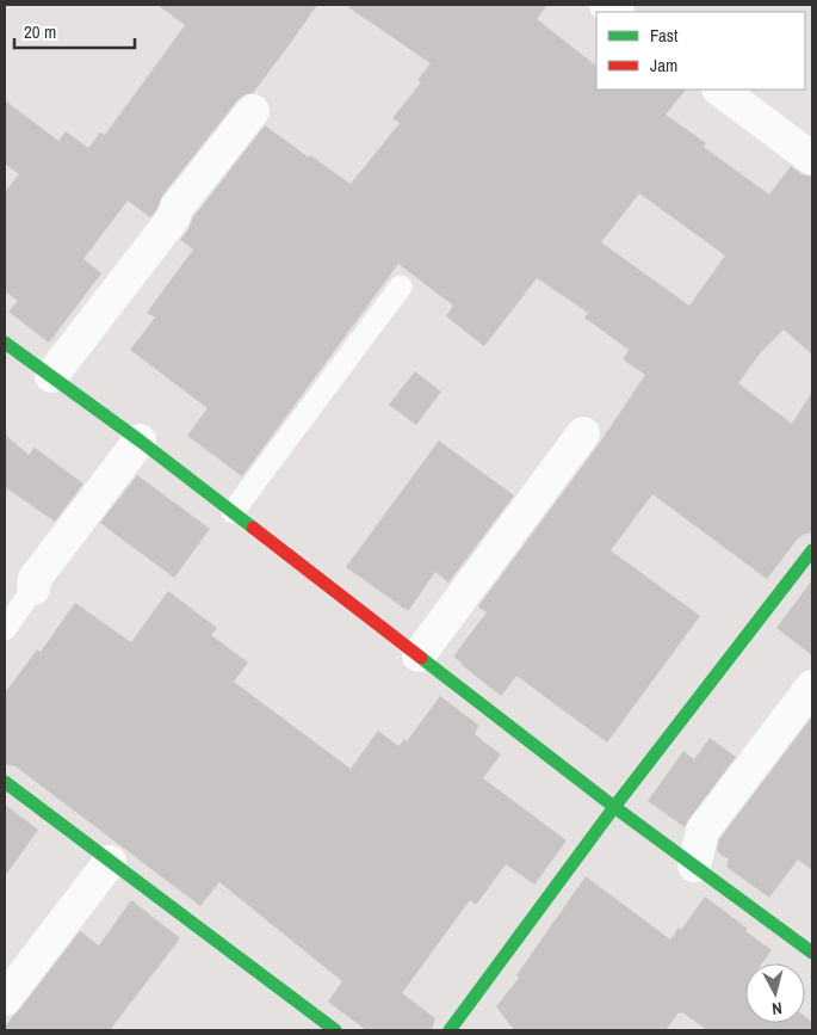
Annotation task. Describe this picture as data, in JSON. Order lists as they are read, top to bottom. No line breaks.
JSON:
{"legend":["Fast","Jam"],"scale_bar":"20 m","north":"bottom"}
